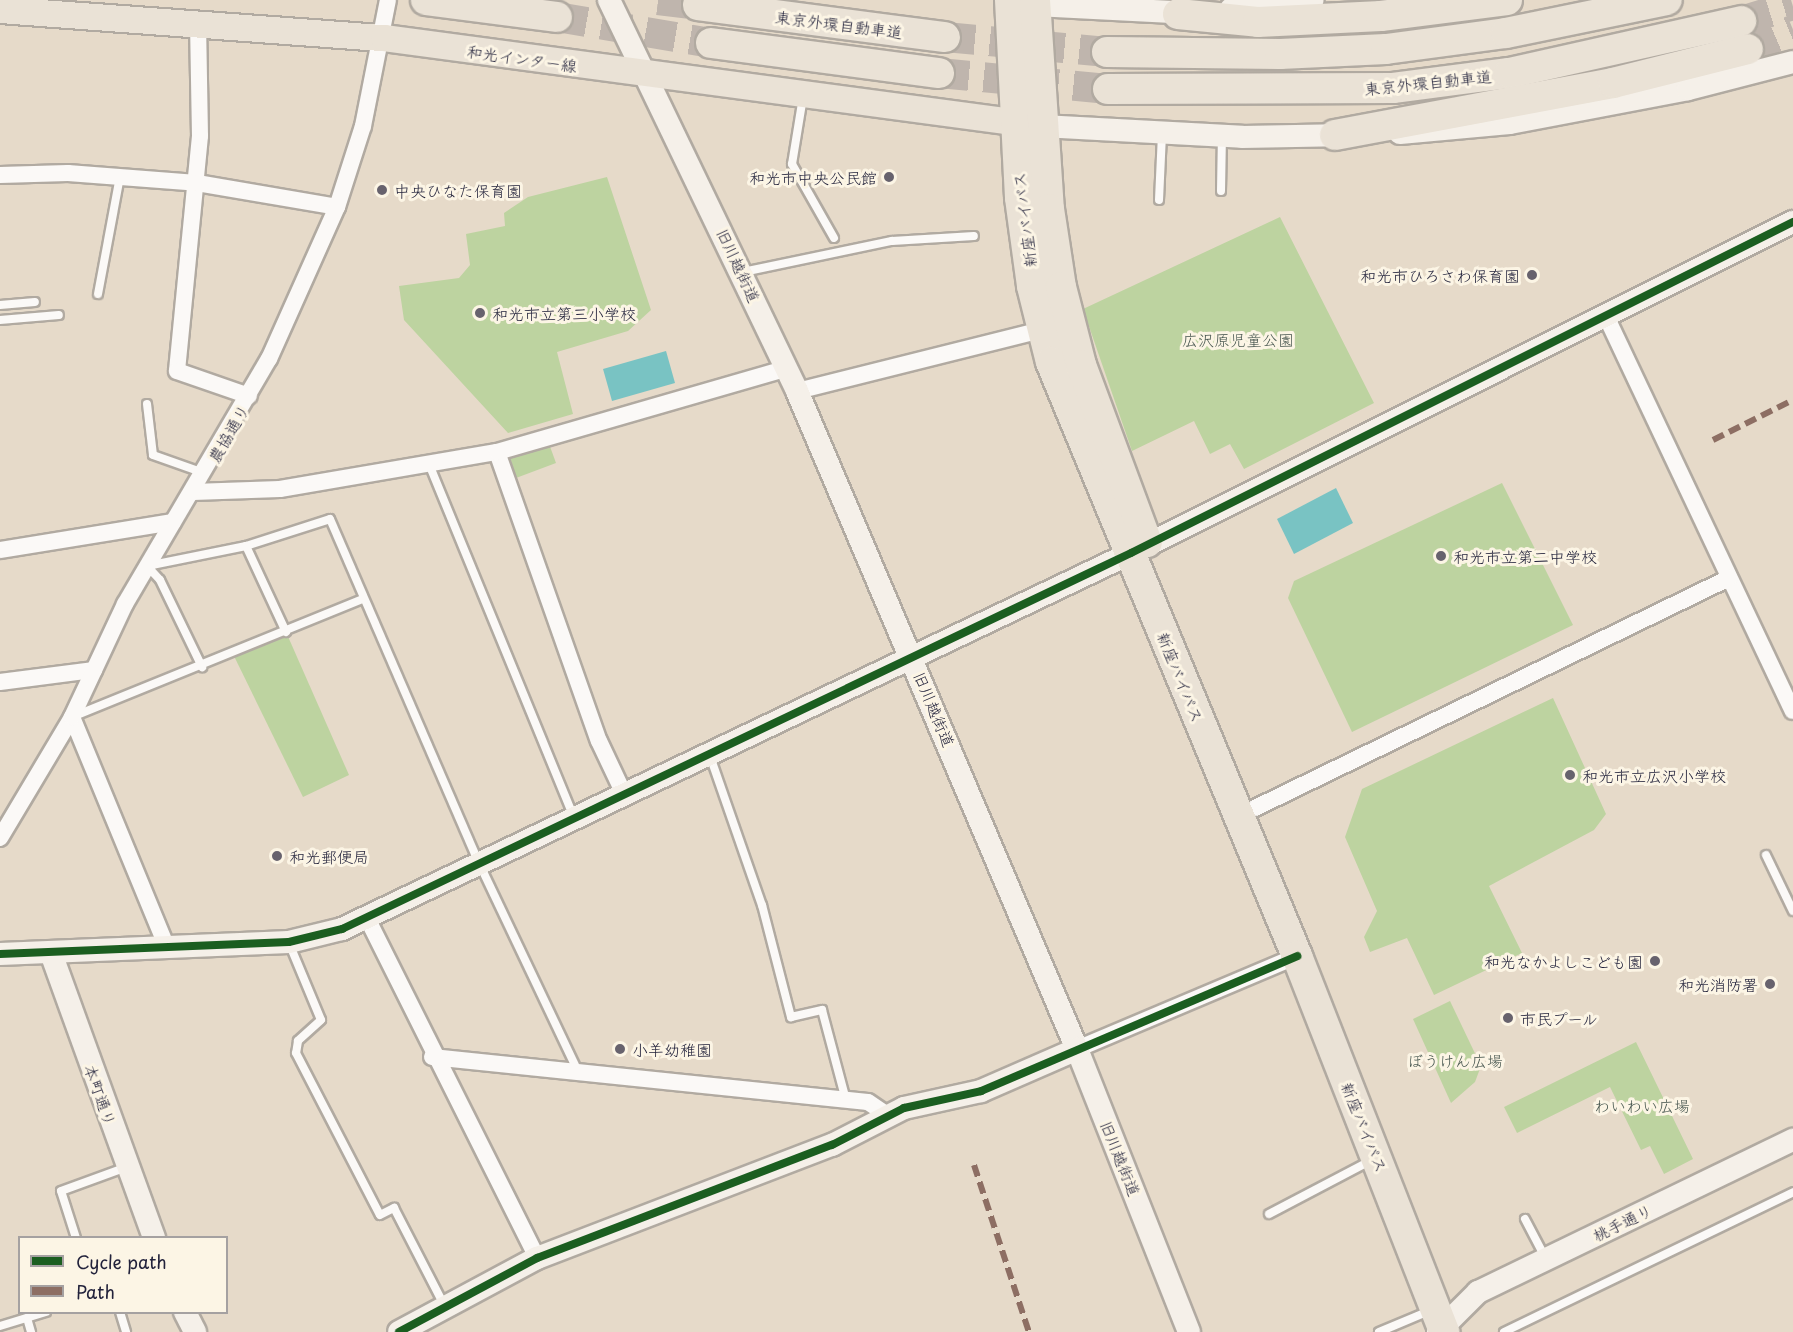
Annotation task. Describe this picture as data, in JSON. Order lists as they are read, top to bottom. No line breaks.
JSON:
{"streets":{"highway":["東京外環自動車道","新座バイパス"],"main road":["和光インター線"],"street":["旧川越街道","農協通り","本町通り","桃手通り"]},"crossings":[["和光インター線","新座バイパス"],["和光インター線","旧川越街道"],["和光インター線","農協通り"],["新座バイパス","桃手通り"]],"parks":["広沢原児童公園","ぼうけん広場","わいわい広場"],"places":["和光市中央公民館","中央ひなた保育園","和光市ひろさわ保育園","和光市立第三小学校","和光市立第二中学校","和光市立広沢小学校","和光郵便局","和光なかよしこども園","和光消防署","市民プール","小羊幼稚園"],"legend":["Cycle path","Path"]}
